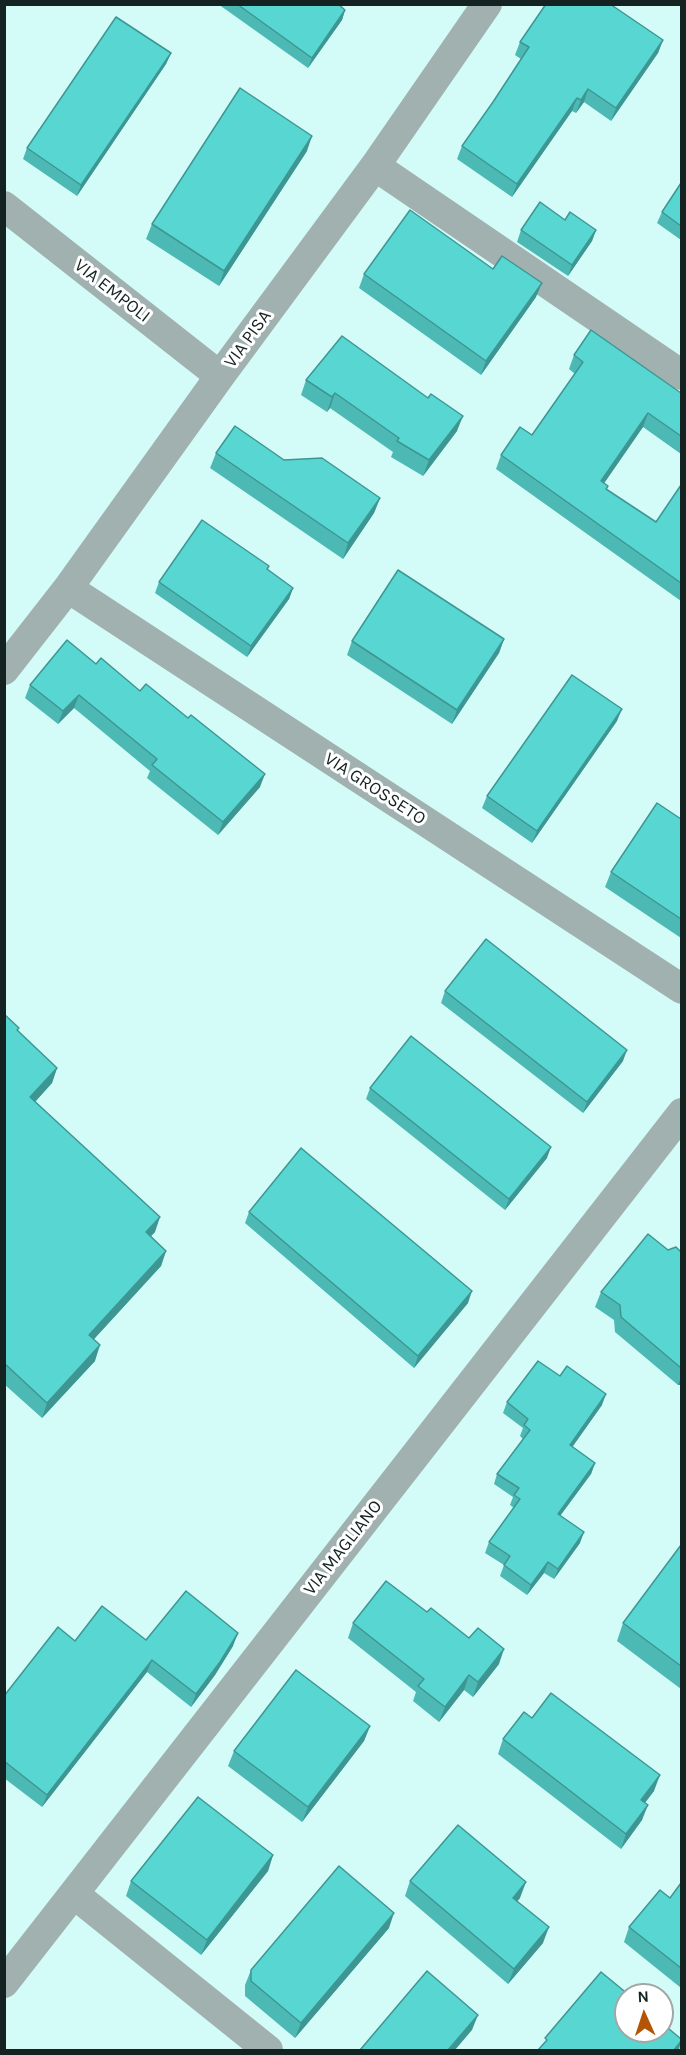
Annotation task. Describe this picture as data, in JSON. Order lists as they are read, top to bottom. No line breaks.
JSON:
{"streets":{"street":["VIA EMPOLI","VIA PISA","VIA GROSSETO","VIA MAGLIANO"]},"crossings":[["VIA EMPOLI","VIA PISA"],["VIA PISA","VIA GROSSETO"]],"north":"top"}
